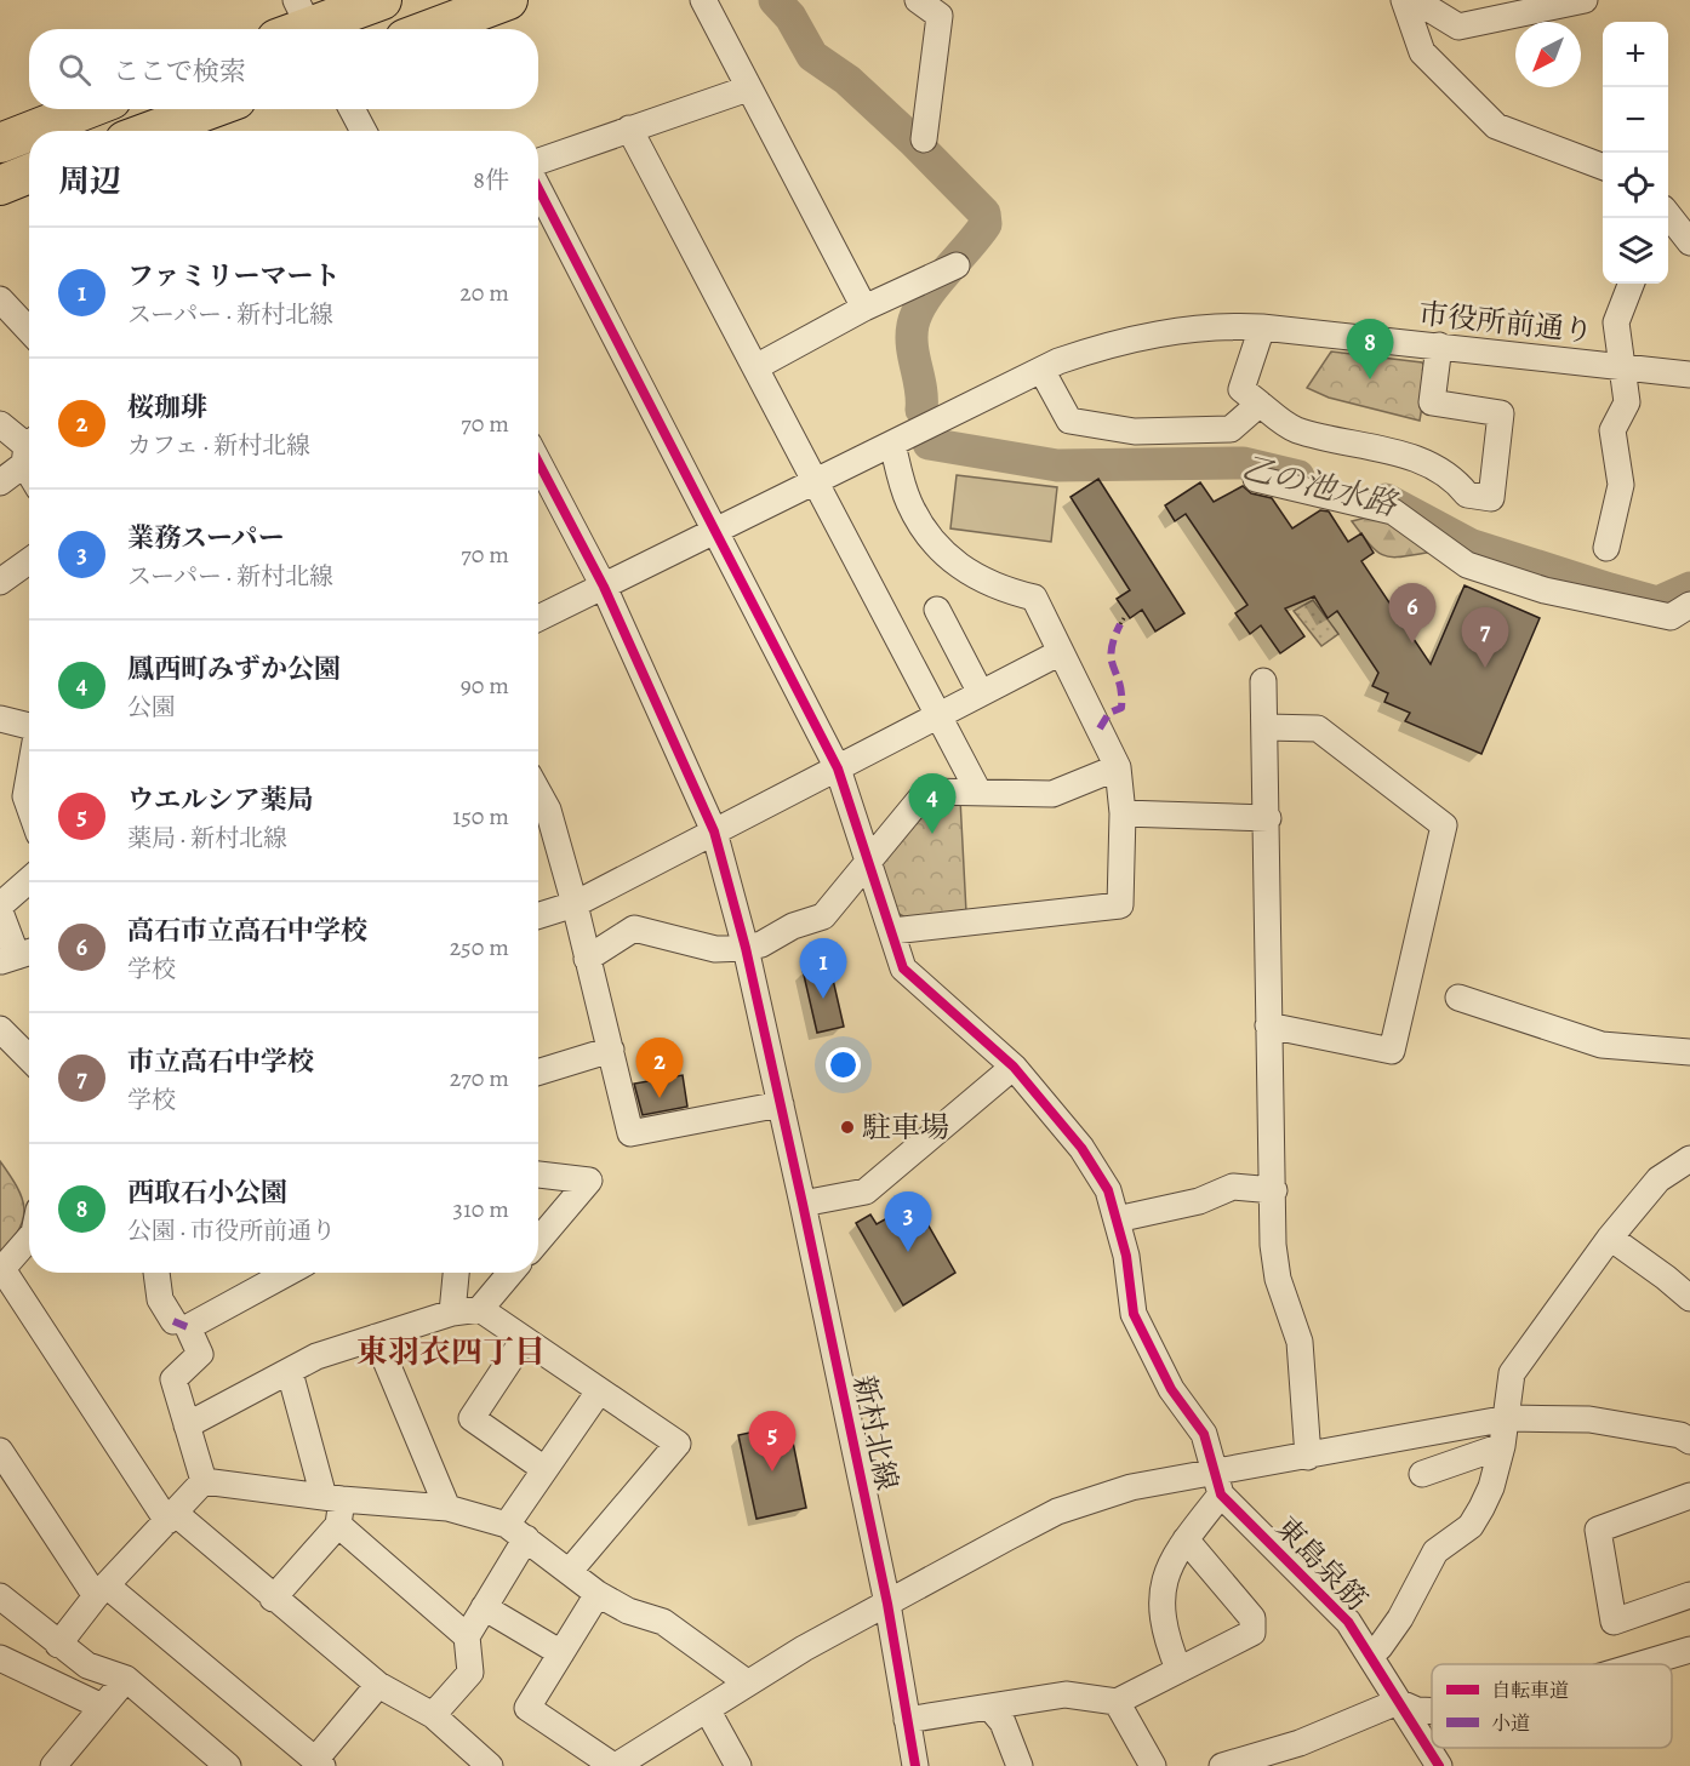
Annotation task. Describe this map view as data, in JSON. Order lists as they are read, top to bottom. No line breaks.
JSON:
{"streets":{"street":["市役所前通り","新村北線","東島泉筋"]},"crossings":[["市役所前通り","新村北線"]],"districts":["東羽衣四丁目"],"water":["乙の池水路"],"places":["駐車場"],"legend":["自転車道","小道"],"north":"bottom left","page":{"map_buttons":["+","−"],"search":"ここで検索","heading":["周辺","8件"],"list":[{"mark":"1","name":"ファミリーマート","note":"スーパー · 新村北線","value":"20 m"},{"mark":"2","name":"桜珈琲","note":"カフェ · 新村北線","value":"70 m"},{"mark":"3","name":"業務スーパー","note":"スーパー · 新村北線","value":"70 m"},{"mark":"4","name":"鳳西町みずか公園","note":"公園","value":"90 m"},{"mark":"5","name":"ウエルシア薬局","note":"薬局 · 新村北線","value":"150 m"},{"mark":"6","name":"高石市立高石中学校","note":"学校","value":"250 m"},{"mark":"7","name":"市立高石中学校","note":"学校","value":"270 m"},{"mark":"8","name":"西取石小公園","note":"公園 · 市役所前通り","value":"310 m"}],"pins":["8","6","7","4","1","2","3","5"]}}
